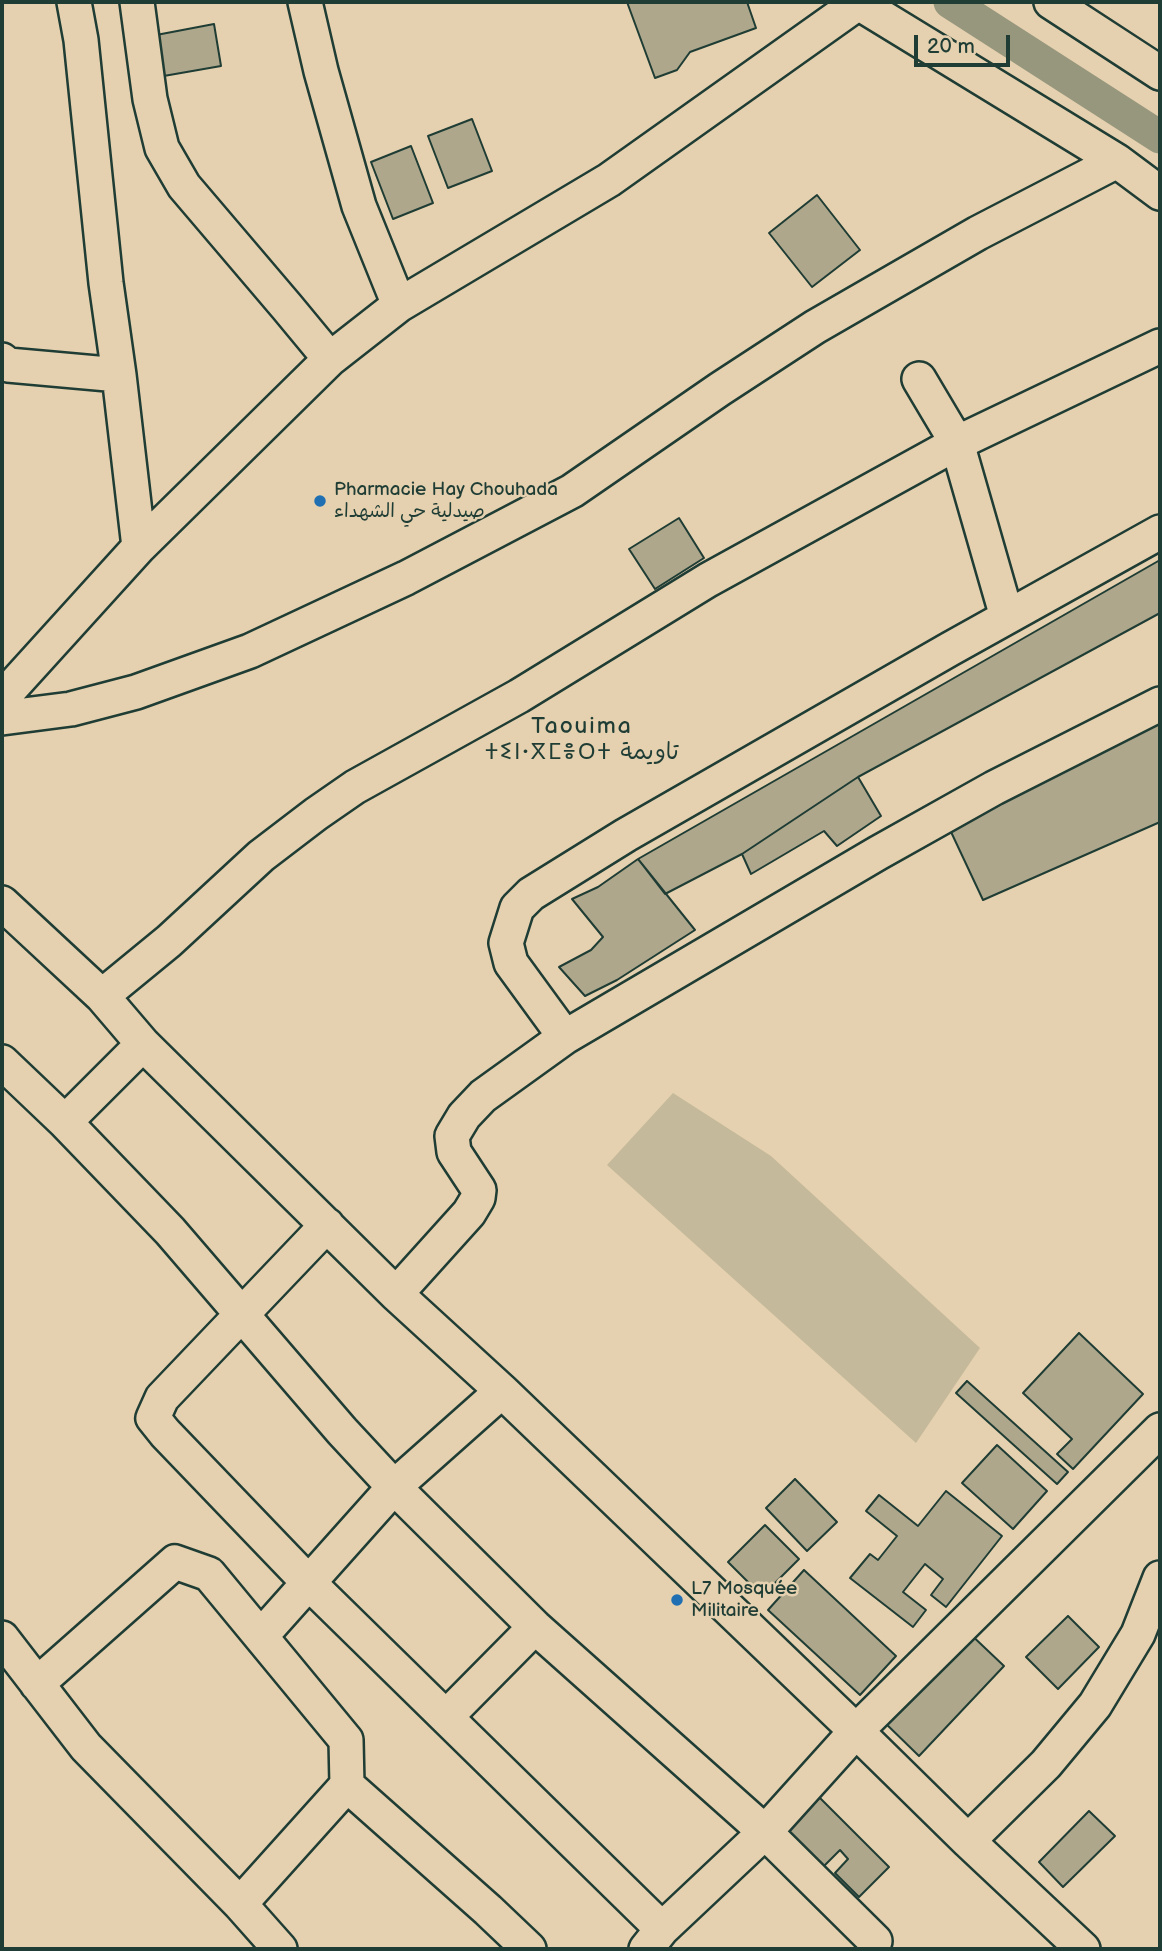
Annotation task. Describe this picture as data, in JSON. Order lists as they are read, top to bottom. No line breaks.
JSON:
{"districts":["Taouima ⵜⵉⵏ•ⴳⵎⴻⵔⵜ تاويمة"],"places":["Pharmacie Hay Chouhada صيدلية حي الشهداء","L7 Mosquée Militaire"],"scale_bar":"20 m"}
